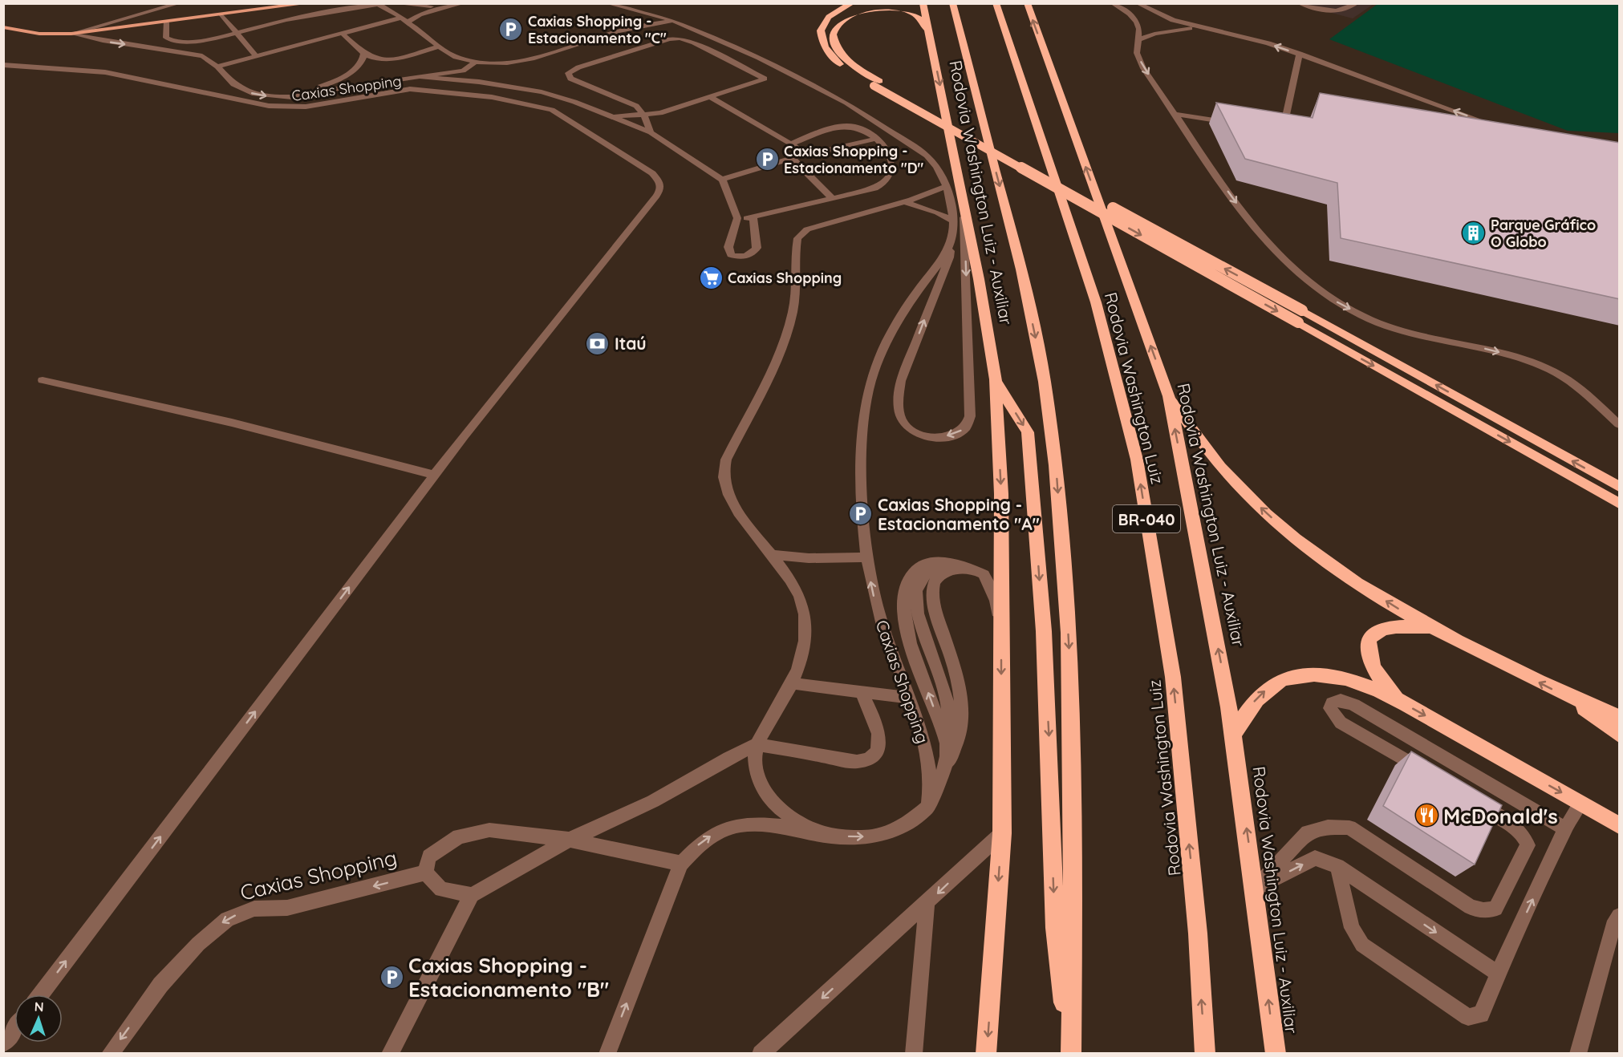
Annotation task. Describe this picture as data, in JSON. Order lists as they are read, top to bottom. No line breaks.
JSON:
{"streets":{"highway":["Rodovia Washington Luiz - Auxiliar","Rodovia Washington Luiz","BR-040"],"street":["Caxias Shopping"]},"crossings":[["Caxias Shopping","Rodovia Washington Luiz - Auxiliar"]],"places":{"parking":["Caxias Shopping - Estacionamento \"C\"","Caxias Shopping - Estacionamento \"D\"","Caxias Shopping - Estacionamento \"A\"","Caxias Shopping - Estacionamento \"B\""],"building":["Parque Gráfico O Globo"],"supermarket":["Caxias Shopping"],"bank":["Itaú"],"restaurant":["McDonald's"]},"north":"top"}
